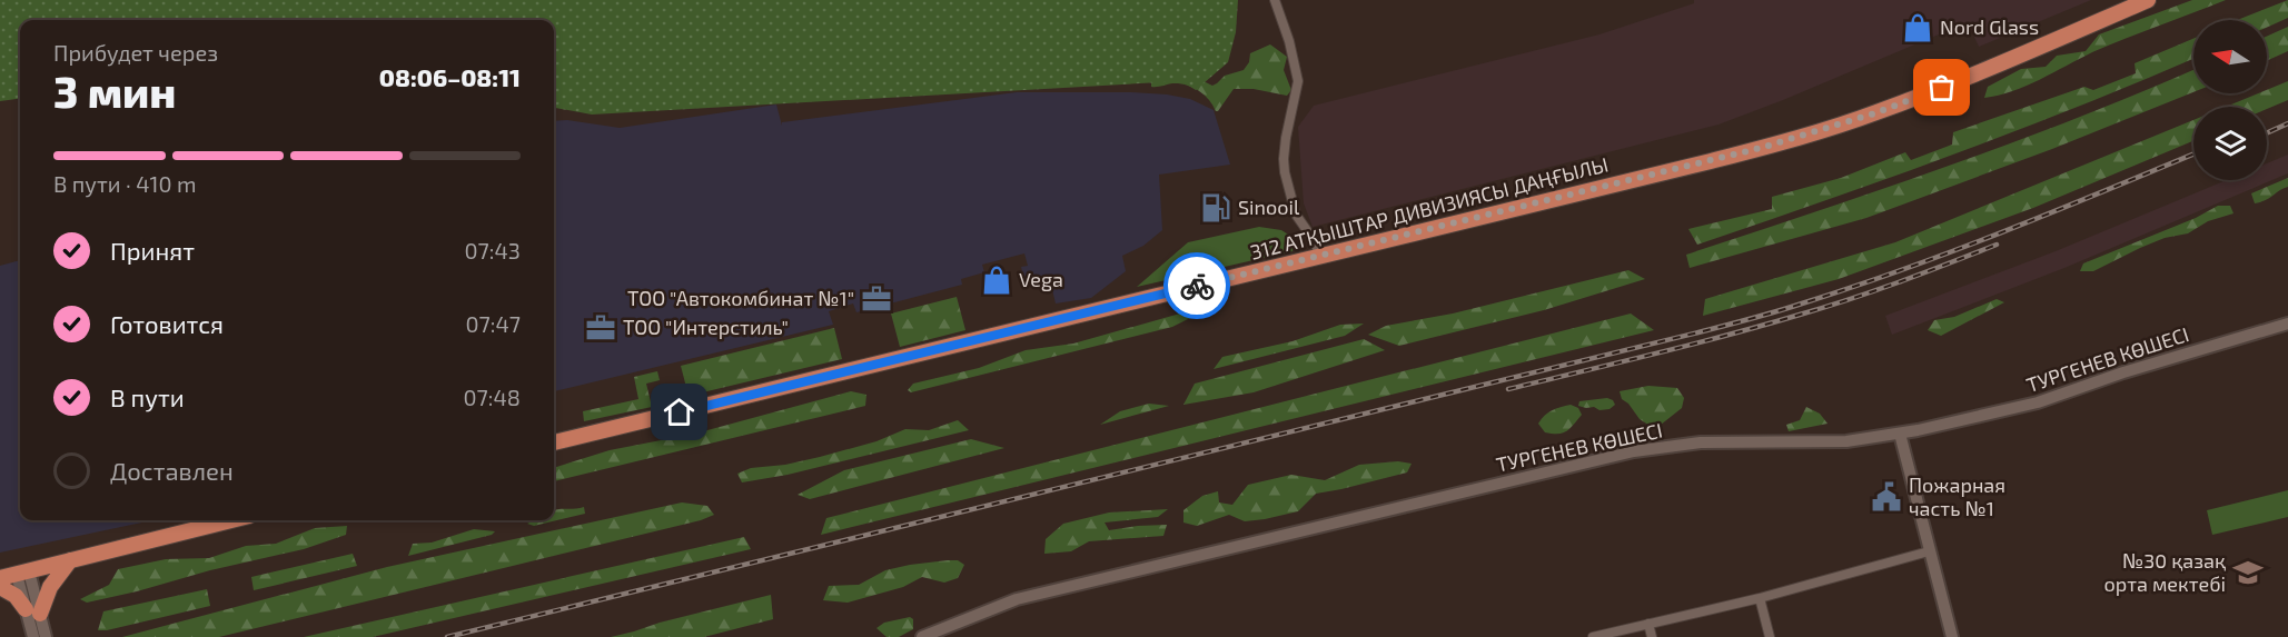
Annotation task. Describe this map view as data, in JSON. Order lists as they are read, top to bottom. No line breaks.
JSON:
{"streets":{"highway":["312 АТҚЫШТАР ДИВИЗИЯСЫ ДАҢҒЫЛЫ"],"main road":["ТУРГЕНЕВ КӨШЕСІ"]},"places":{"shop":["Nord Glass","Vega"],"fuel station":["Sinooil"],"office":["ТОО \"Автокомбинат №1\"","ТОО \"Интерстиль\""],"public building":["Пожарная часть №1"],"school or university":["№30 қазақ орта мектебі"]},"north":"left","page":{"heading":["3 мин","Прибудет через","08:06–08:11"],"bar":"В пути · 410 m","list":[["Принят","07:43"],["Готовится","07:47"],["В пути","07:48"],"Доставлен"]}}
